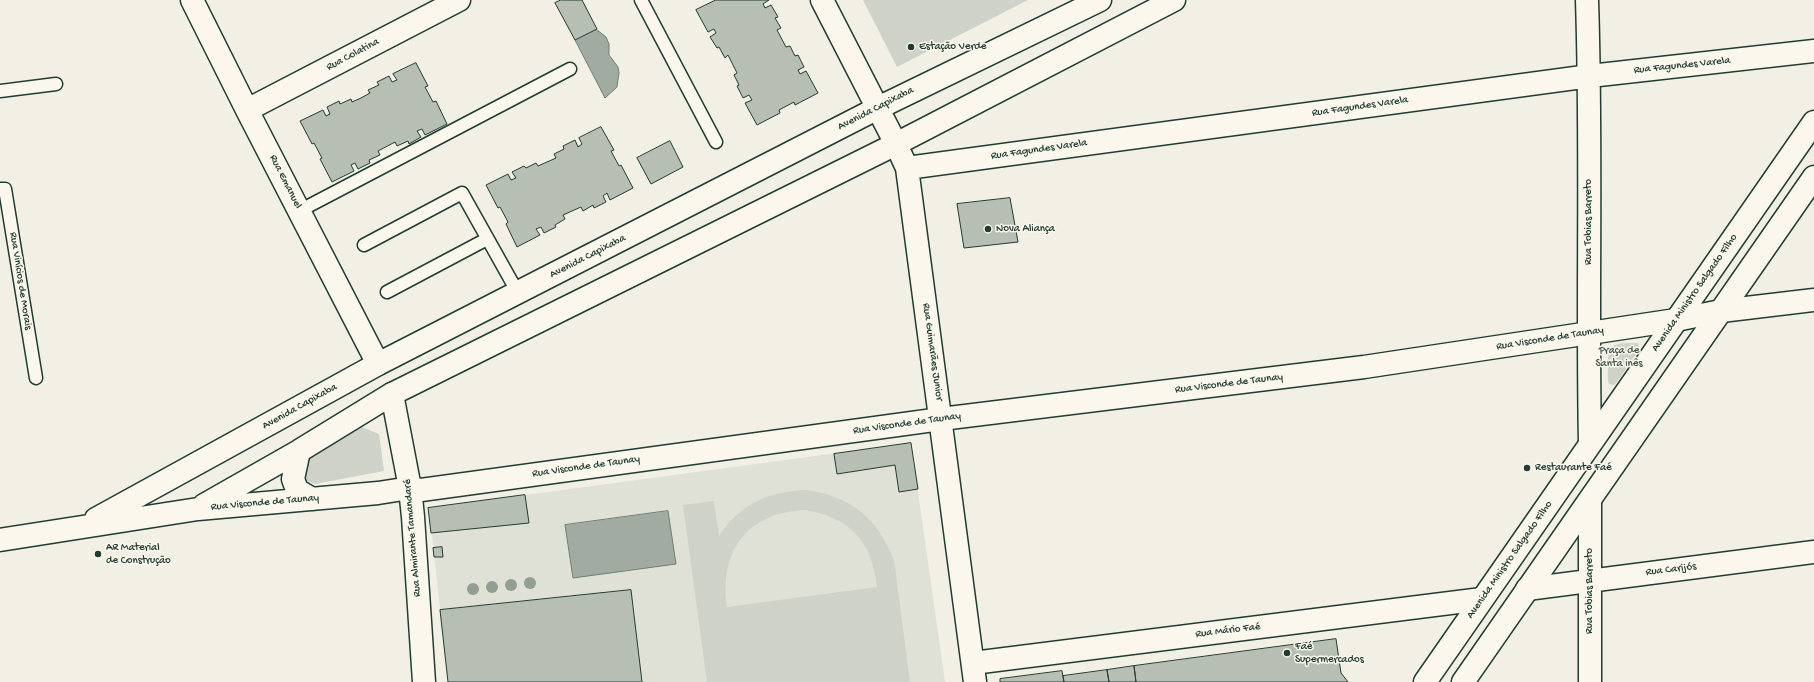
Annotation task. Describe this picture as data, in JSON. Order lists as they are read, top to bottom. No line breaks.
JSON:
{"streets":{"street":["Rua Colatina","Rua Fagundes Varela","Avenida Capixaba","Rua Emanuel","Rua Tobias Barreto","Avenida Ministro Salgado Filho","Rua Visconde de Taunay","Rua Guimarães Junior","Rua Almirante Tamandaré","Rua Carijós","Rua Mário Faé"],"lane":["Rua Vinícios de Morais"]},"crossings":[["Rua Colatina","Rua Emanuel"],["Rua Fagundes Varela","Rua Tobias Barreto"],["Rua Fagundes Varela","Rua Guimarães Junior"],["Avenida Capixaba","Rua Emanuel"],["Avenida Capixaba","Rua Visconde de Taunay"],["Avenida Capixaba","Rua Guimarães Junior"],["Rua Emanuel","Rua Almirante Tamandaré"],["Rua Tobias Barreto","Avenida Ministro Salgado Filho"],["Rua Tobias Barreto","Rua Visconde de Taunay"],["Rua Tobias Barreto","Rua Carijós"],["Avenida Ministro Salgado Filho","Rua Visconde de Taunay"],["Avenida Ministro Salgado Filho","Rua Mário Faé"],["Rua Visconde de Taunay","Rua Guimarães Junior"],["Rua Visconde de Taunay","Rua Almirante Tamandaré"],["Rua Guimarães Junior","Rua Mário Faé"]],"parks":["Praça de Santa inês"],"places":["Estação Verde","Nova Aliança","Restaurante Faé","AR Material de Construção","Faé Supermercados"]}
